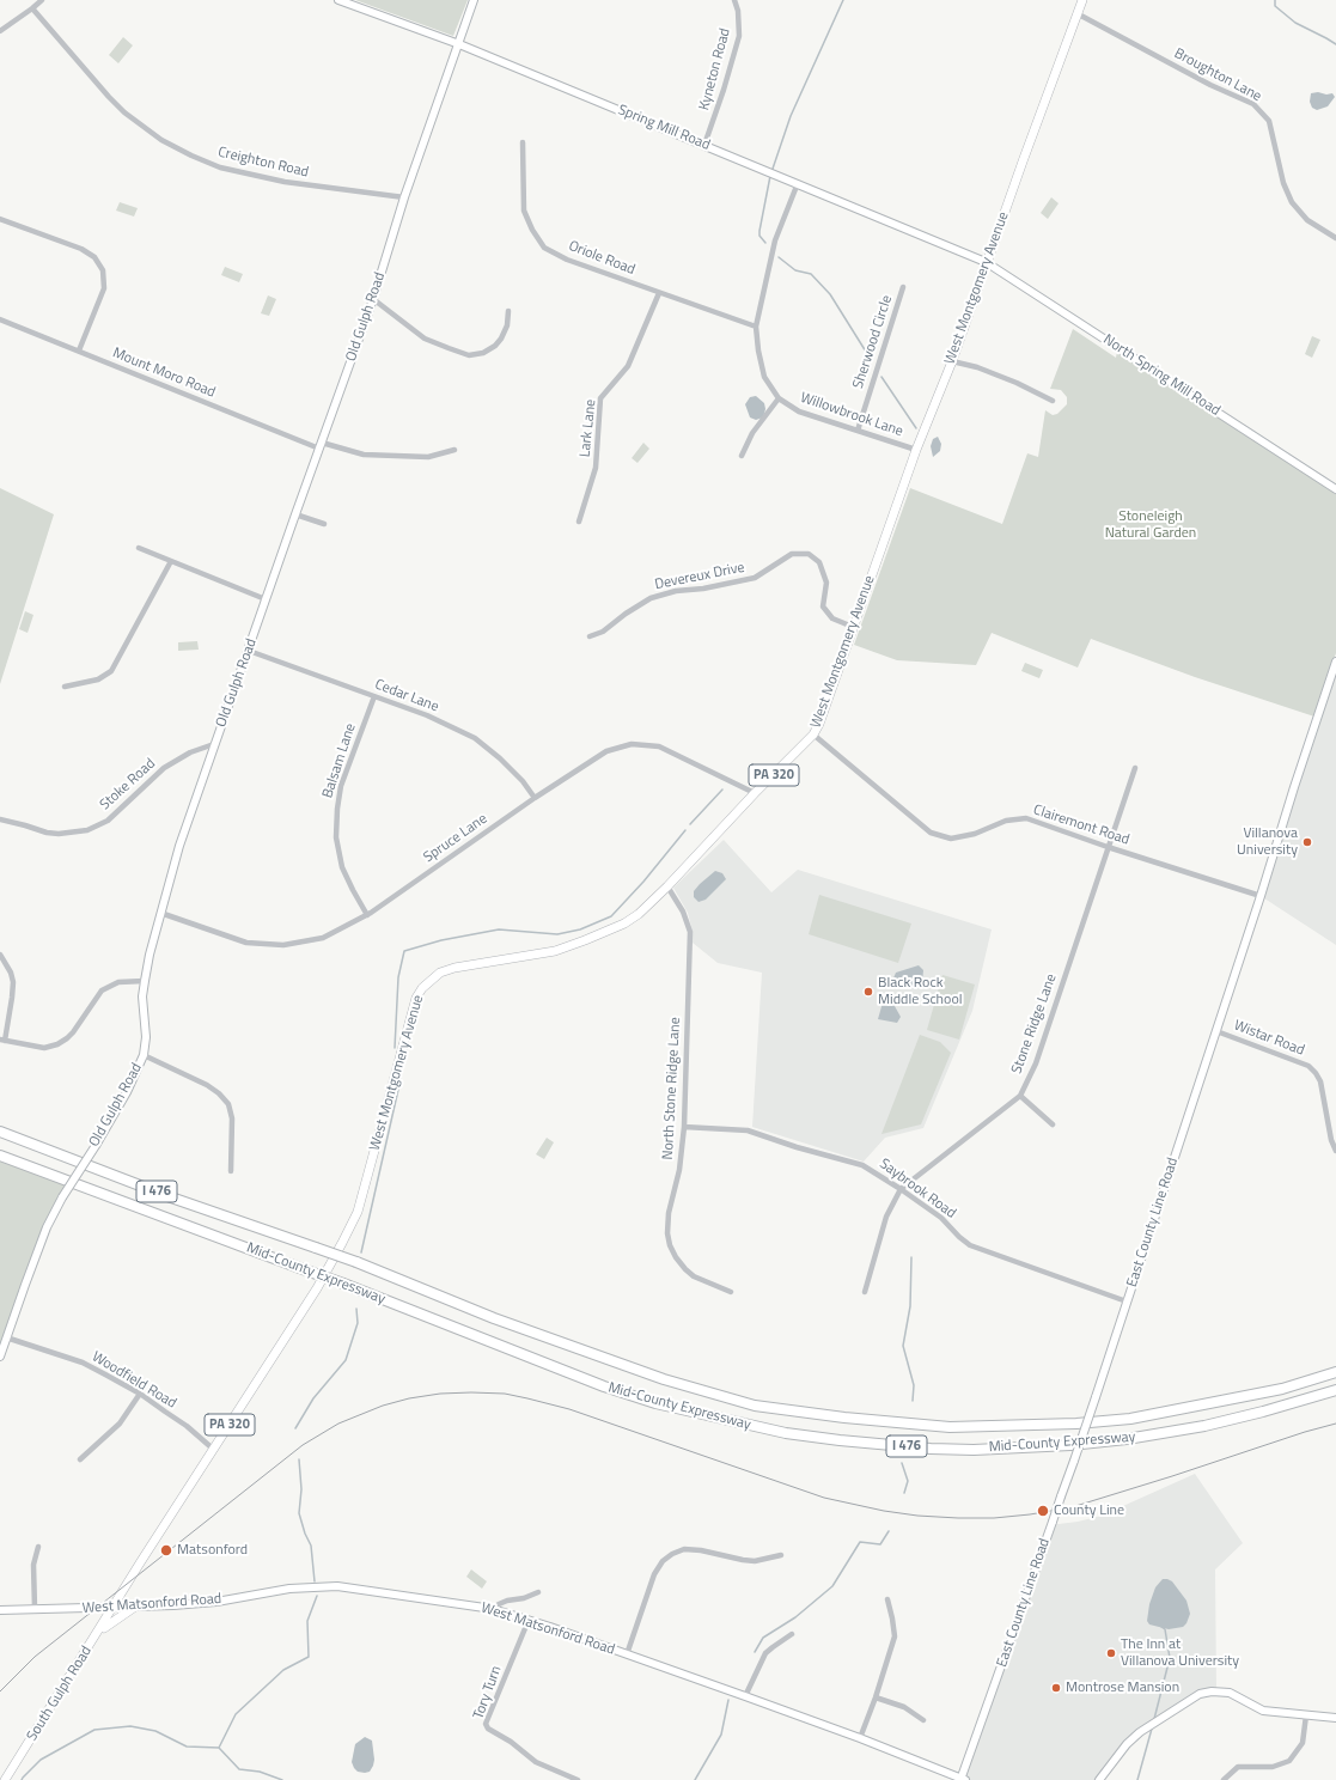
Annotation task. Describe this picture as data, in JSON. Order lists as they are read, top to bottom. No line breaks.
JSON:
{"streets":{"highway":["I 476","Mid-County Expressway"],"main road":["West Montgomery Avenue","PA 320","South Gulph Road"],"street":["Kyneton Road","Broughton Lane","Spring Mill Road","Creighton Road","Oriole Road","Old Gulph Road","Sherwood Circle","Mount Moro Road","North Spring Mill Road","Willowbrook Lane","Lark Lane","Devereux Drive","Cedar Lane","Balsam Lane","Stoke Road","Clairemont Road","Spruce Lane","Stone Ridge Lane","Wistar Road","North Stone Ridge Lane","Saybrook Road","East County Line Road","Woodfield Road","West Matsonford Road","Tory Turn"]},"crossings":[["Kyneton Road","Spring Mill Road"],["Broughton Lane","West Montgomery Avenue"],["Spring Mill Road","West Montgomery Avenue"],["Spring Mill Road","Old Gulph Road"],["Spring Mill Road","North Spring Mill Road"],["Spring Mill Road","Willowbrook Lane"],["Creighton Road","Old Gulph Road"],["Oriole Road","Willowbrook Lane"],["Oriole Road","Lark Lane"],["West Montgomery Avenue","North Spring Mill Road"],["West Montgomery Avenue","Willowbrook Lane"],["West Montgomery Avenue","Devereux Drive"],["West Montgomery Avenue","Clairemont Road"],["West Montgomery Avenue","Spruce Lane"],["West Montgomery Avenue","North Stone Ridge Lane"],["West Montgomery Avenue","Woodfield Road"],["West Montgomery Avenue","West Matsonford Road"],["West Montgomery Avenue","South Gulph Road"],["Old Gulph Road","Mount Moro Road"],["Old Gulph Road","Cedar Lane"],["Old Gulph Road","Stoke Road"],["Old Gulph Road","Spruce Lane"],["Old Gulph Road","Woodfield Road"],["Sherwood Circle","Willowbrook Lane"],["Cedar Lane","Balsam Lane"],["Cedar Lane","Spruce Lane"],["Balsam Lane","Spruce Lane"],["Clairemont Road","Stone Ridge Lane"],["Clairemont Road","East County Line Road"],["Stone Ridge Lane","Saybrook Road"],["Wistar Road","East County Line Road"],["North Stone Ridge Lane","Saybrook Road"],["Saybrook Road","East County Line Road"],["East County Line Road","West Matsonford Road"],["West Matsonford Road","Tory Turn"],["West Matsonford Road","South Gulph Road"]],"parks":["Stoneleigh Natural Garden"],"places":["Villanova University","Black Rock Middle School","County Line","Matsonford","The Inn at Villanova University","Montrose Mansion"]}
